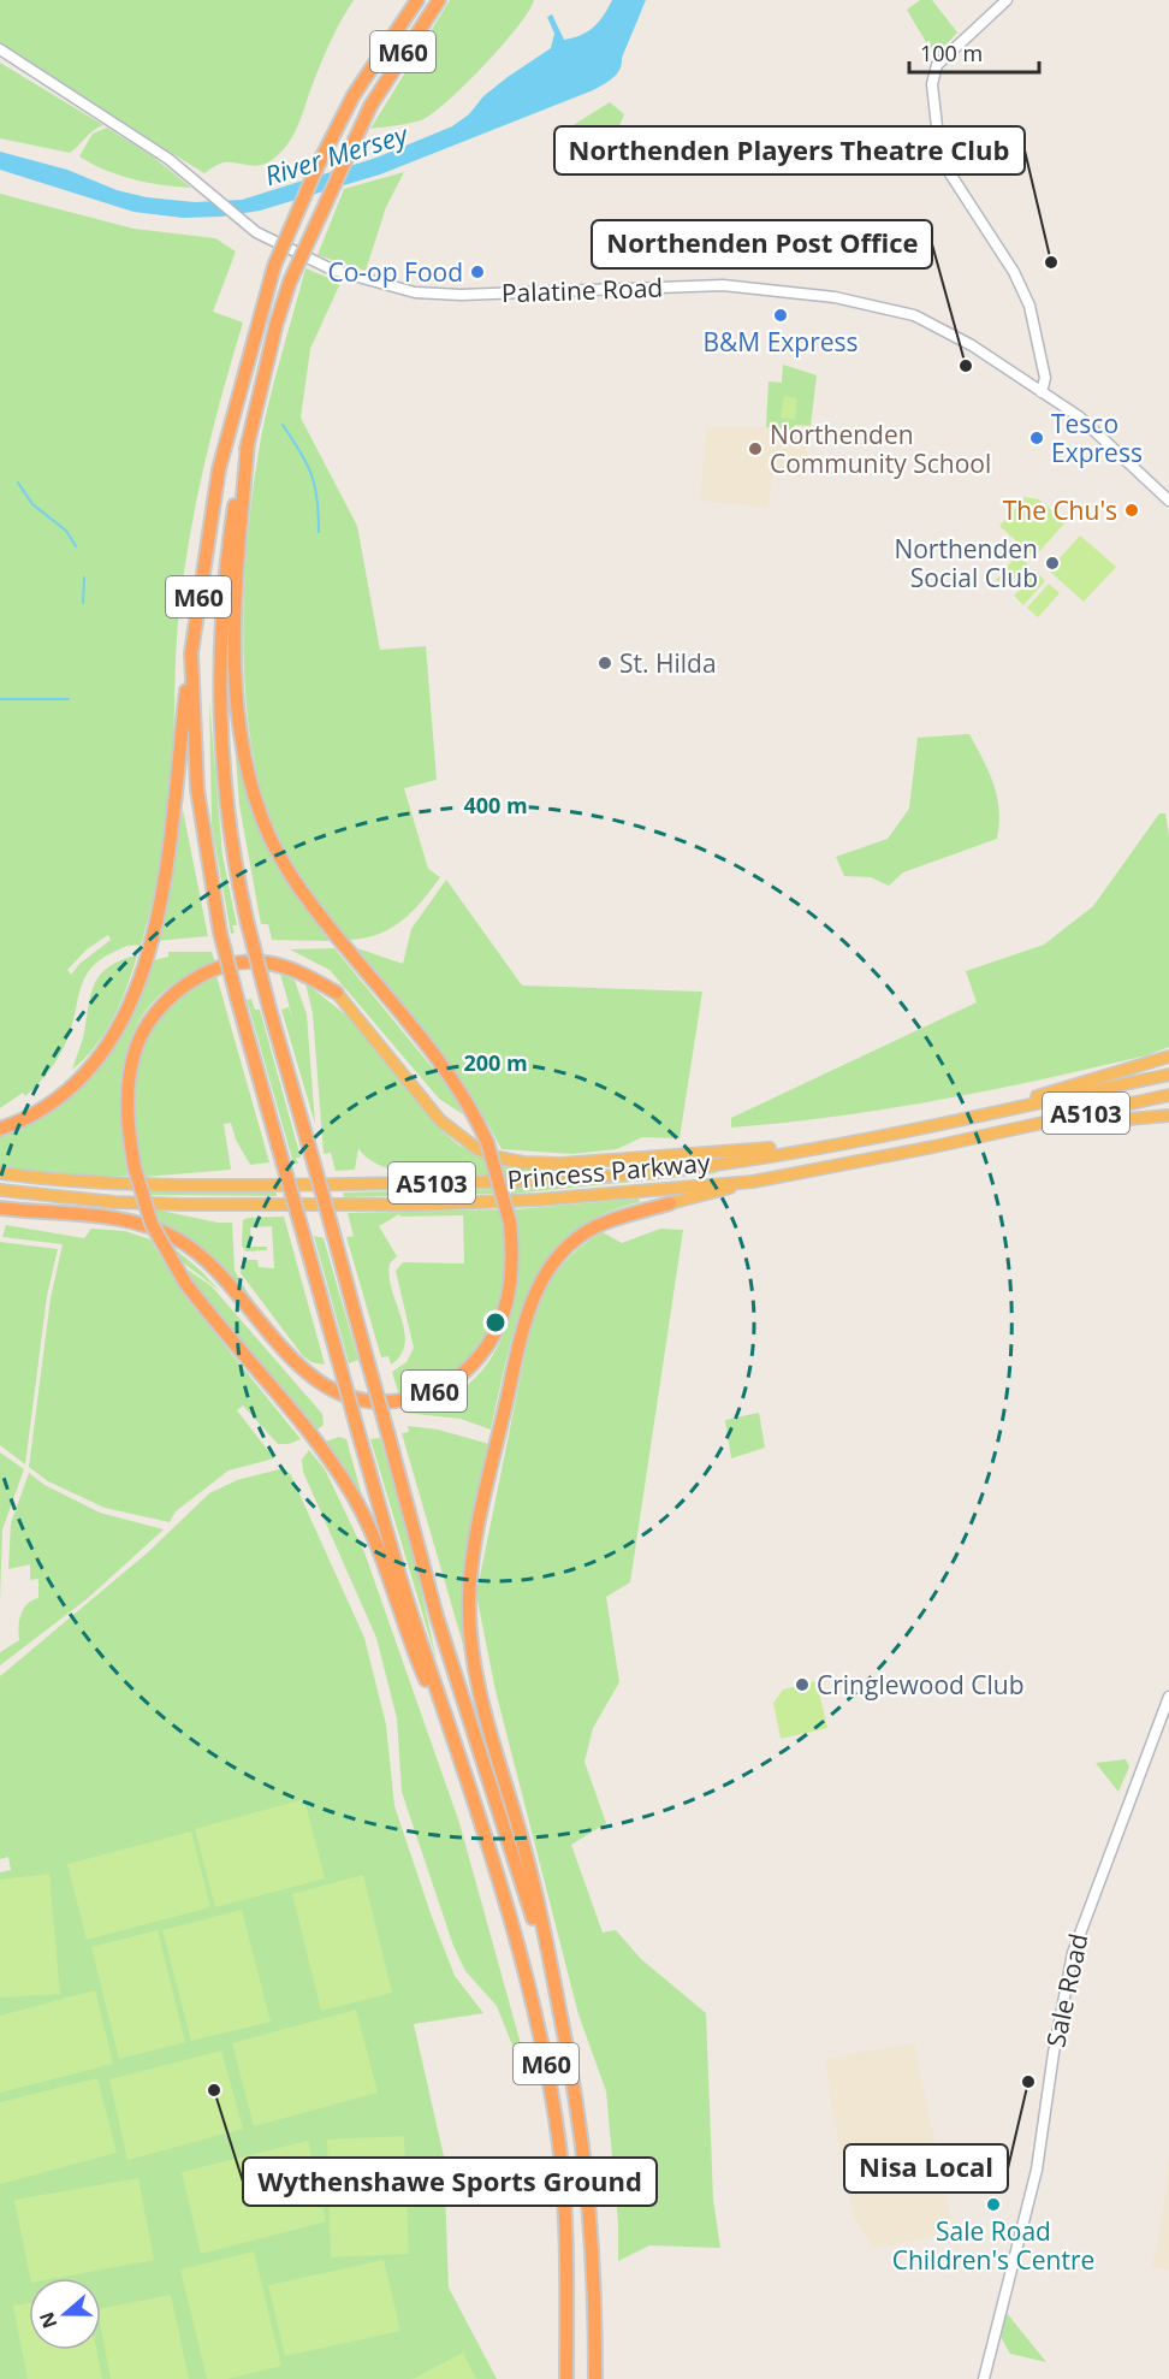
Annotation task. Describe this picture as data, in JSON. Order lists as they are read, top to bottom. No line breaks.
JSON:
{"streets":{"highway":["M60","A5103","Princess Parkway"],"main road":["Palatine Road","Sale Road"]},"water":["River Mersey"],"places":["Northenden Players Theatre Club","Co-op Food","B&M Express","Northenden Post Office","Tesco Express","Northenden Community School","The Chu's","Northenden Social Club","St. Hilda","Cringlewood Club","Nisa Local","Wythenshawe Sports Ground","Sale Road Children's Centre"],"scale_bar":"100 m","north":"left","rings":["400 m","200 m"]}
